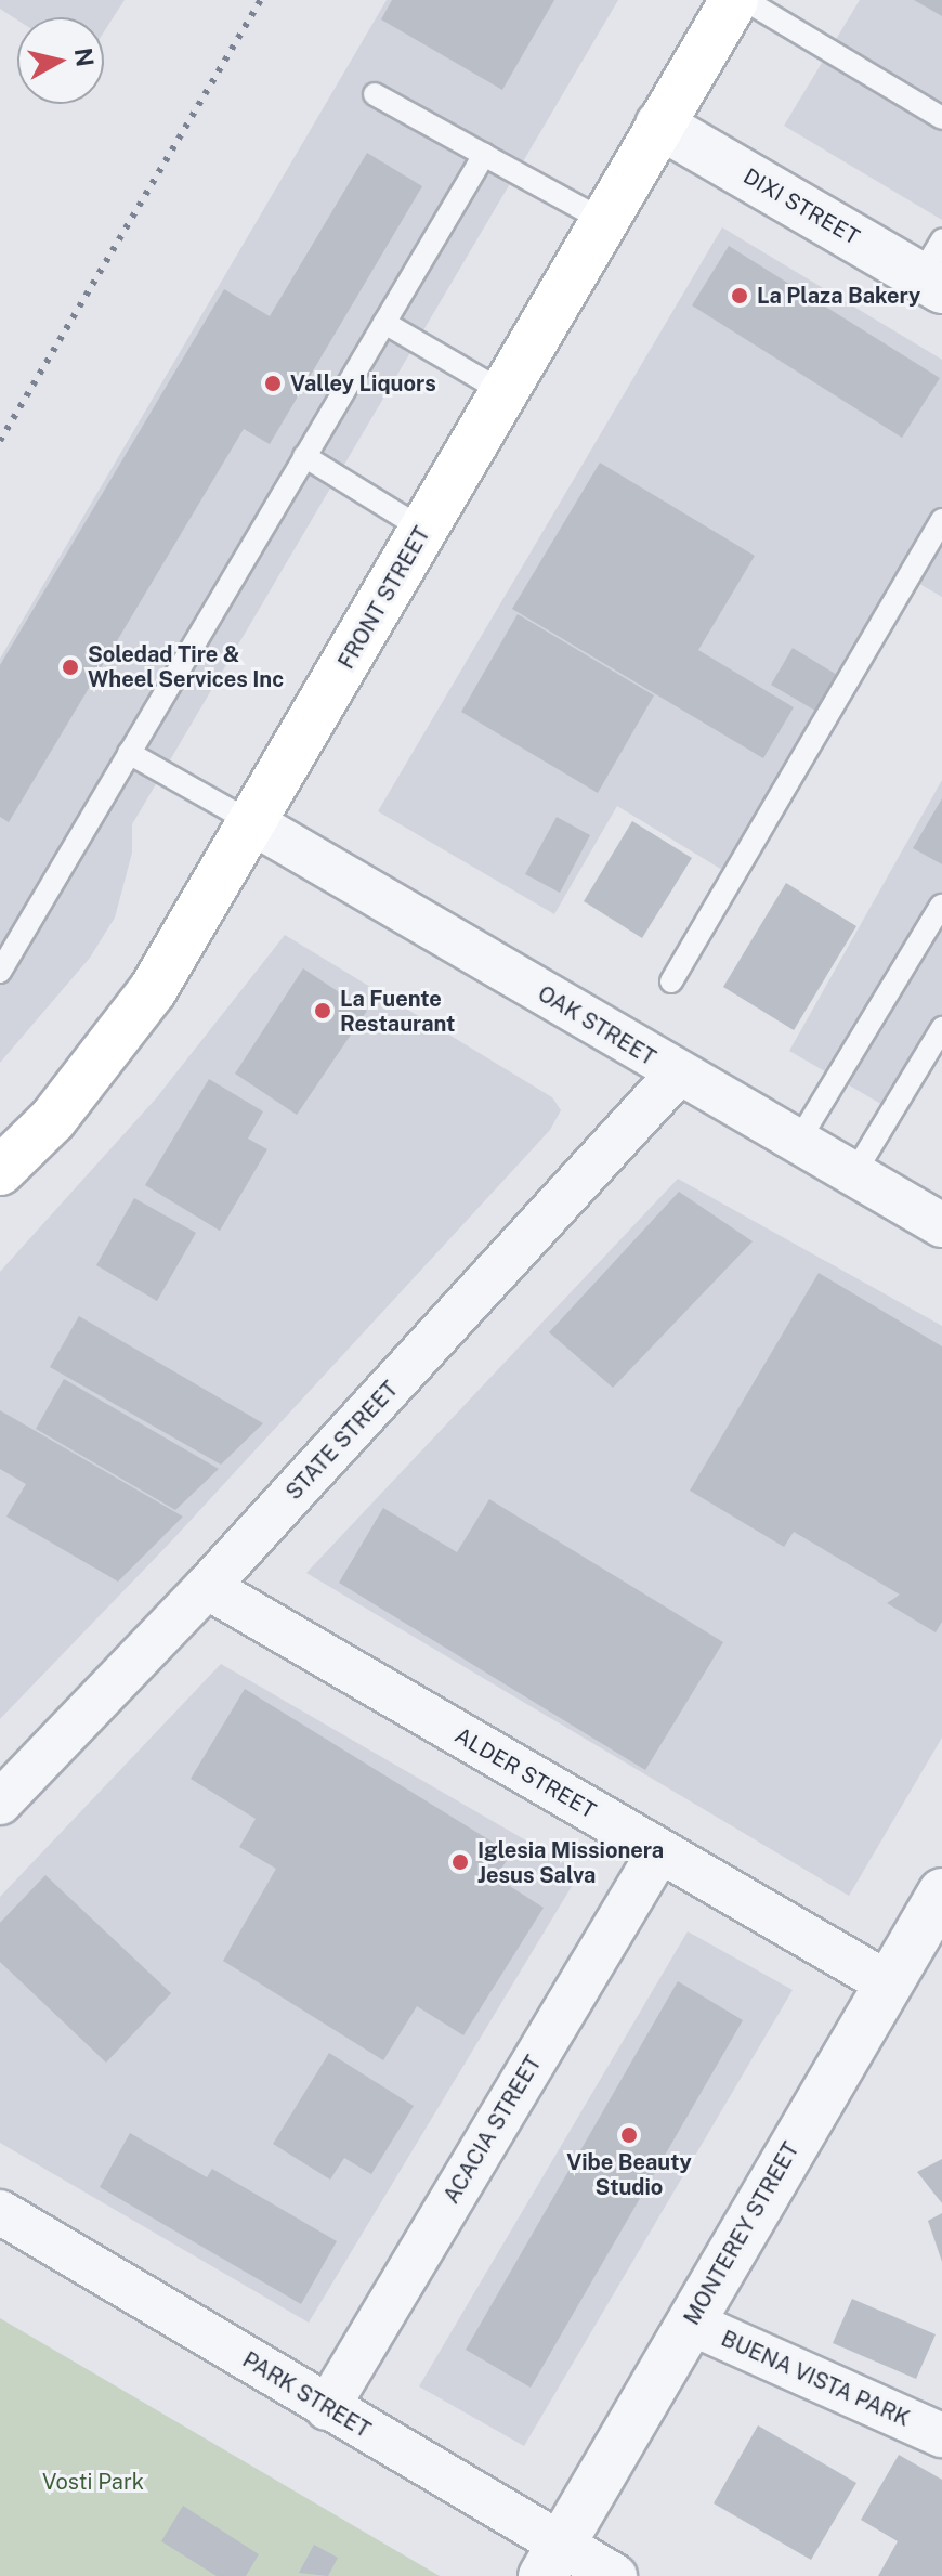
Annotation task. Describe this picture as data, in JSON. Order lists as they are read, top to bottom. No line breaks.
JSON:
{"streets":{"main road":["FRONT STREET"],"street":["DIXI STREET","OAK STREET","STATE STREET","ALDER STREET","ACACIA STREET","MONTEREY STREET","BUENA VISTA PARK","PARK STREET"]},"crossings":[["DIXI STREET","FRONT STREET"],["FRONT STREET","OAK STREET"],["OAK STREET","STATE STREET"],["STATE STREET","ALDER STREET"],["ALDER STREET","ACACIA STREET"],["ALDER STREET","MONTEREY STREET"],["ACACIA STREET","PARK STREET"],["MONTEREY STREET","BUENA VISTA PARK"],["MONTEREY STREET","PARK STREET"]],"parks":["Vosti Park"],"places":["La Plaza Bakery","Valley Liquors","Soledad Tire & Wheel Services Inc","La Fuente Restaurant","Iglesia Missionera Jesus Salva","Vibe Beauty Studio"],"north":"right"}
